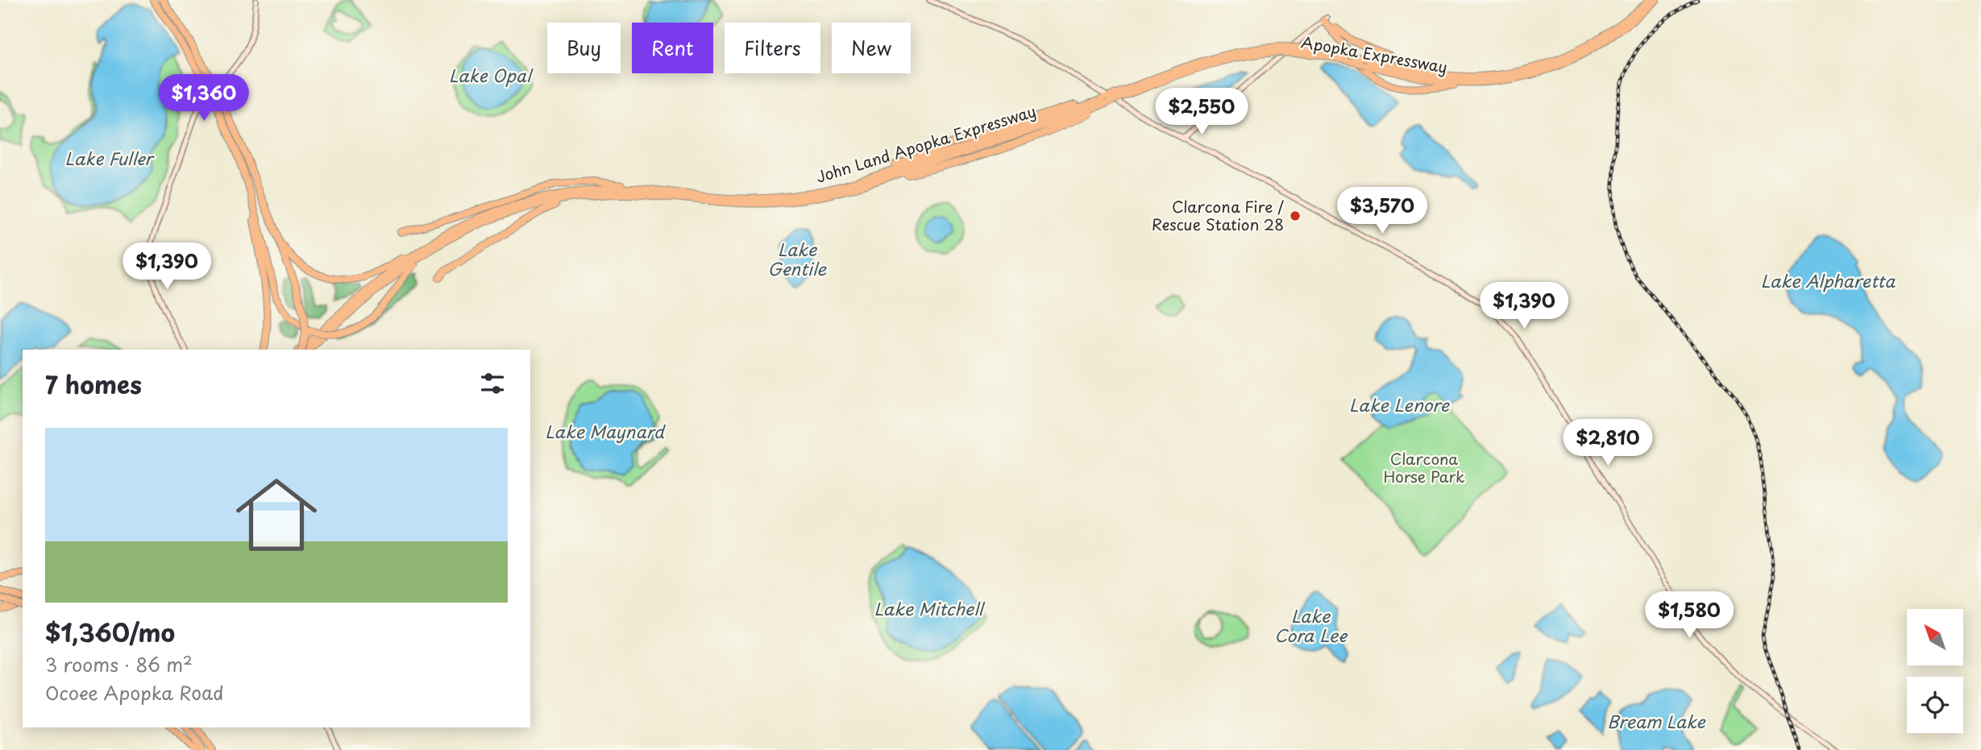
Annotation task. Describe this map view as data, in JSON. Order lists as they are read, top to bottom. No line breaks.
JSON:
{"streets":{"highway":["Apopka Expressway","John Land Apopka Expressway"]},"crossings":[["Apopka Expressway","John Land Apopka Expressway"]],"water":["Lake Opal","Lake Fuller","Lake Gentile","Lake Alpharetta","Lake Lenore","Lake Maynard","Lake Mitchell","Lake Cora Lee","Bream Lake"],"parks":["Clarcona Horse Park"],"places":["Clarcona Fire / Rescue Station 28"],"north":"top left","page":{"chip":["Buy","Rent","Filters","New"],"price":["$1,360","$2,550","$3,570","$1,390","$1,390","$2,810","$1,580"],"heading":"7 homes","list":[{"name":"$1,360/mo","note":"3 rooms · 86 m² · Ocoee Apopka Road"}]}}
